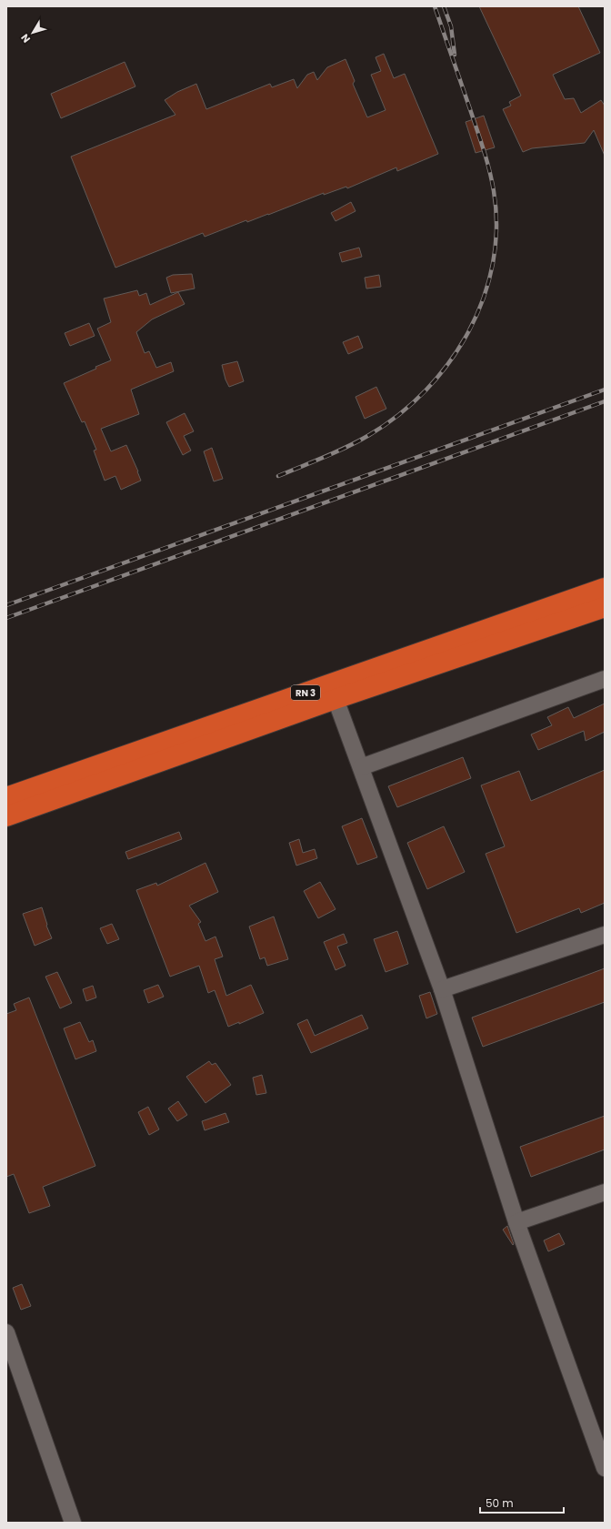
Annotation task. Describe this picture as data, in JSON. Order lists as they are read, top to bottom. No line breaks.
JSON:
{"streets":{"highway":["RN 3"]},"scale_bar":"50 m","north":"bottom left"}
